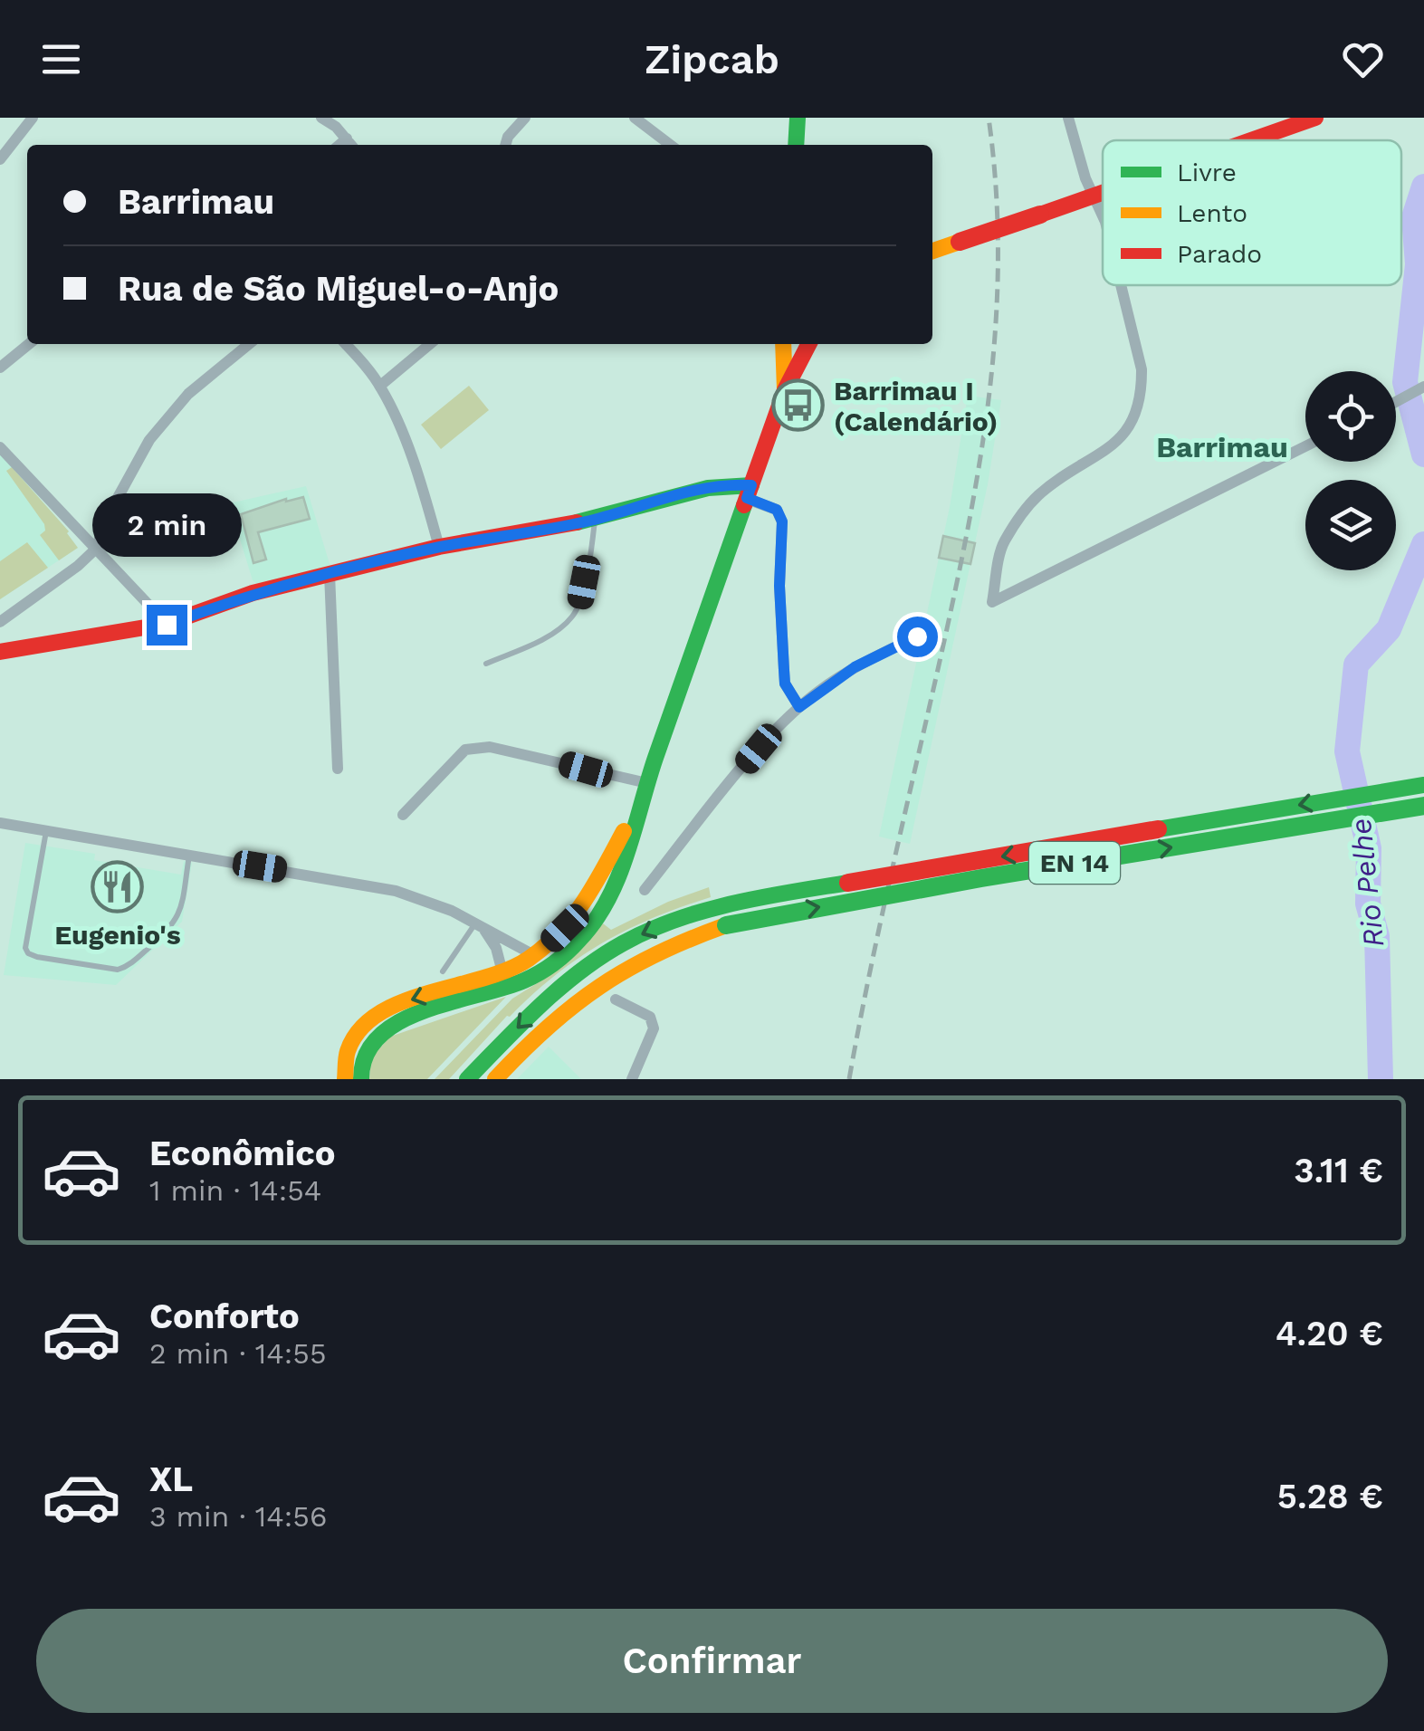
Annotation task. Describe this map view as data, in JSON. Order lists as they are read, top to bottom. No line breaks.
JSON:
{"streets":{"main road":["EN 14"]},"districts":["Barrimau"],"water":["Rio Pelhe"],"places":{"bus stop":["Barrimau I (Calendário)"],"restaurant":["Eugenio's"]},"legend":["Livre","Lento","Parado"],"page":{"header":"Zipcab","banner":["Barrimau","Rua de São Miguel-o-Anjo"],"bubble":"2 min","list":[{"name":"Econômico","note":"1 min · 14:54","value":"3.11 €"},{"name":"Conforto","note":"2 min · 14:55","value":"4.20 €"},{"name":"XL","note":"3 min · 14:56","value":"5.28 €"}],"buttons":"Confirmar"}}
